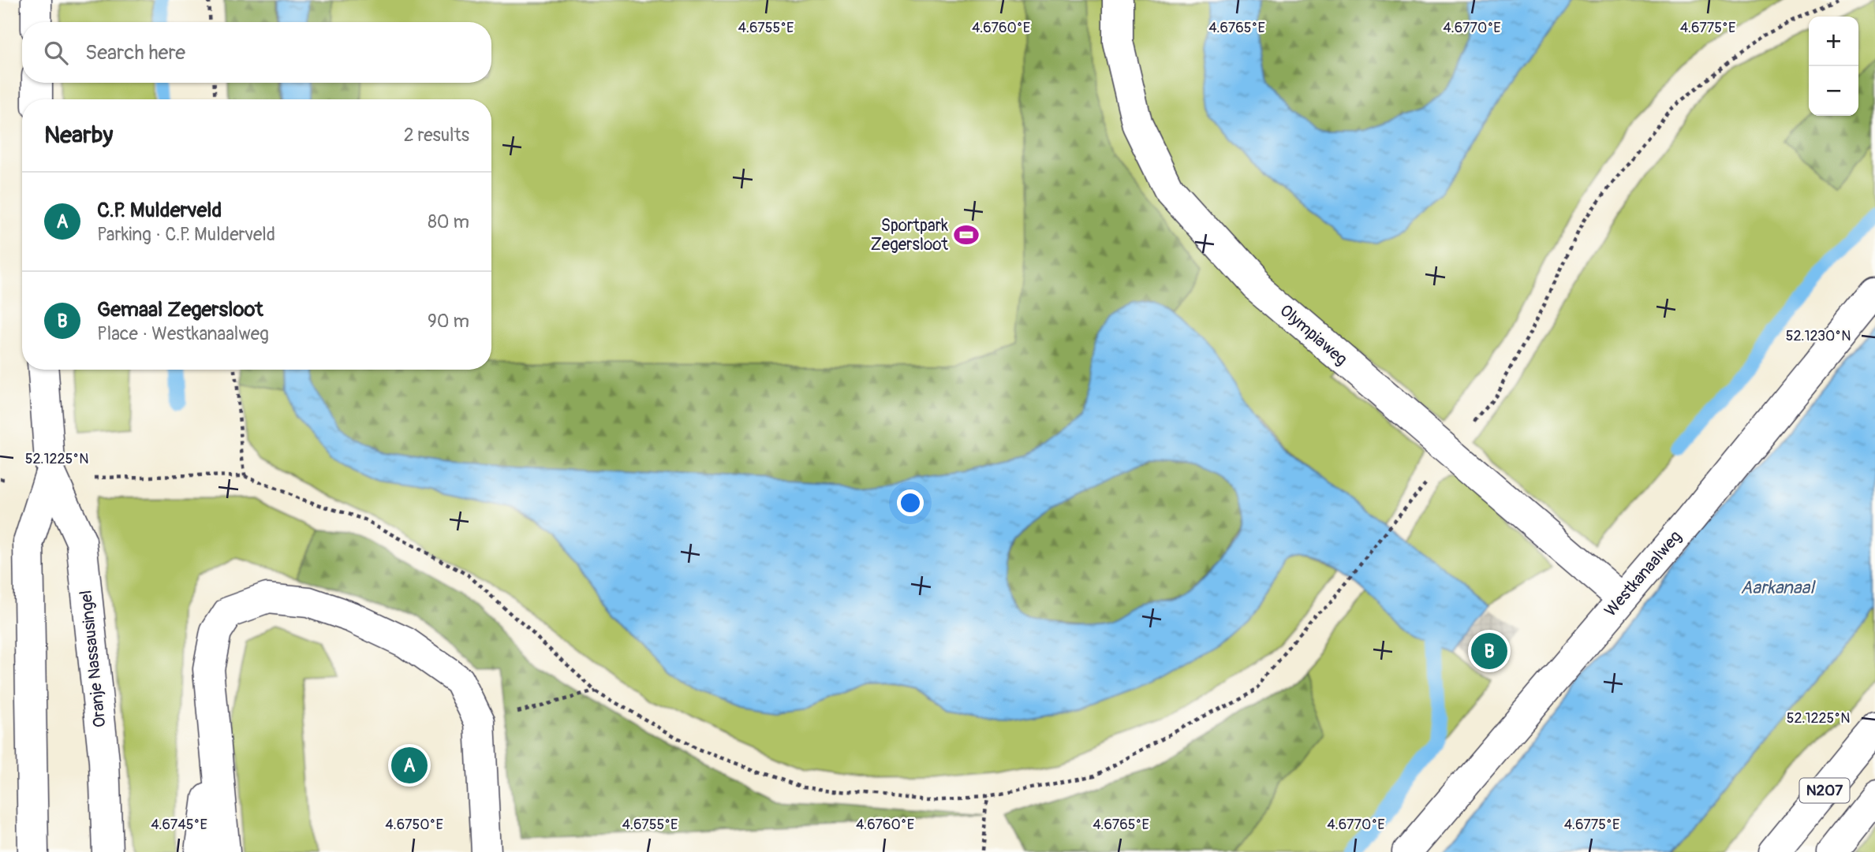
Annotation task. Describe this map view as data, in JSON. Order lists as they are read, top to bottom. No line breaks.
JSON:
{"streets":{"street":["Olympiaweg","Westkanaalweg","Oranje Nassausingel","N207"]},"crossings":[["Olympiaweg","Westkanaalweg"]],"water":["Aarkanaal"],"places":{"sports":["Sportpark Zegersloot"]},"page":{"map_buttons":["+","−"],"search":"Search here","heading":["Nearby","2 results"],"list":[{"mark":"A","name":"C.P. Mulderveld","note":"Parking · C.P. Mulderveld","value":"80 m"},{"mark":"B","name":"Gemaal Zegersloot","note":"Place · Westkanaalweg","value":"90 m"}],"pins":["B","A"]},"coordinates":["4.6755°E","4.6760°E","4.6765°E","4.6770°E","4.6775°E","52.1230°N","52.1225°N","4.6745°E","4.6750°E"]}
